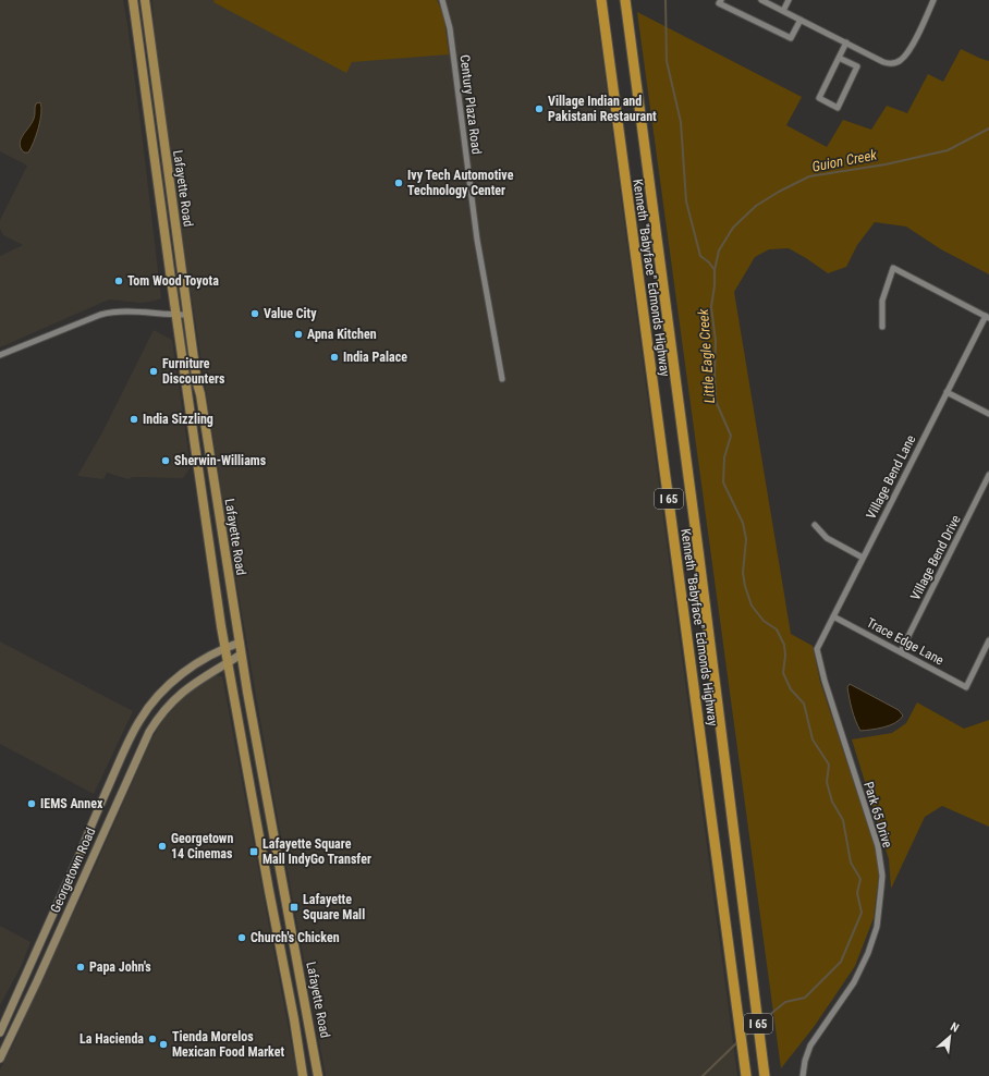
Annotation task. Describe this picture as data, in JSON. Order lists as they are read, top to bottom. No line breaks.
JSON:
{"streets":{"highway":["Kenneth \"Babyface\" Edmonds Highway","I 65"],"main road":["Lafayette Road","Georgetown Road"],"street":["Century Plaza Road","Village Bend Lane","Village Bend Drive","Trace Edge Lane","Park 65 Drive"]},"crossings":[["Lafayette Road","Georgetown Road"],["Village Bend Lane","Trace Edge Lane"],["Village Bend Lane","Park 65 Drive"],["Village Bend Drive","Trace Edge Lane"]],"water":["Guion Creek","Little Eagle Creek"],"places":{"other":["Village Indian and Pakistani Restaurant","Ivy Tech Automotive Technology Center","Tom Wood Toyota","Value City","Apna Kitchen","India Palace","Furniture Discounters","India Sizzling","Sherwin-Williams","IEMS Annex","Georgetown 14 Cinemas","Church's Chicken","Papa John's","La Hacienda","Tienda Morelos Mexican Food Market"],"transit":["Lafayette Square Mall IndyGo Transfer","Lafayette Square Mall"]},"north":"top right"}
